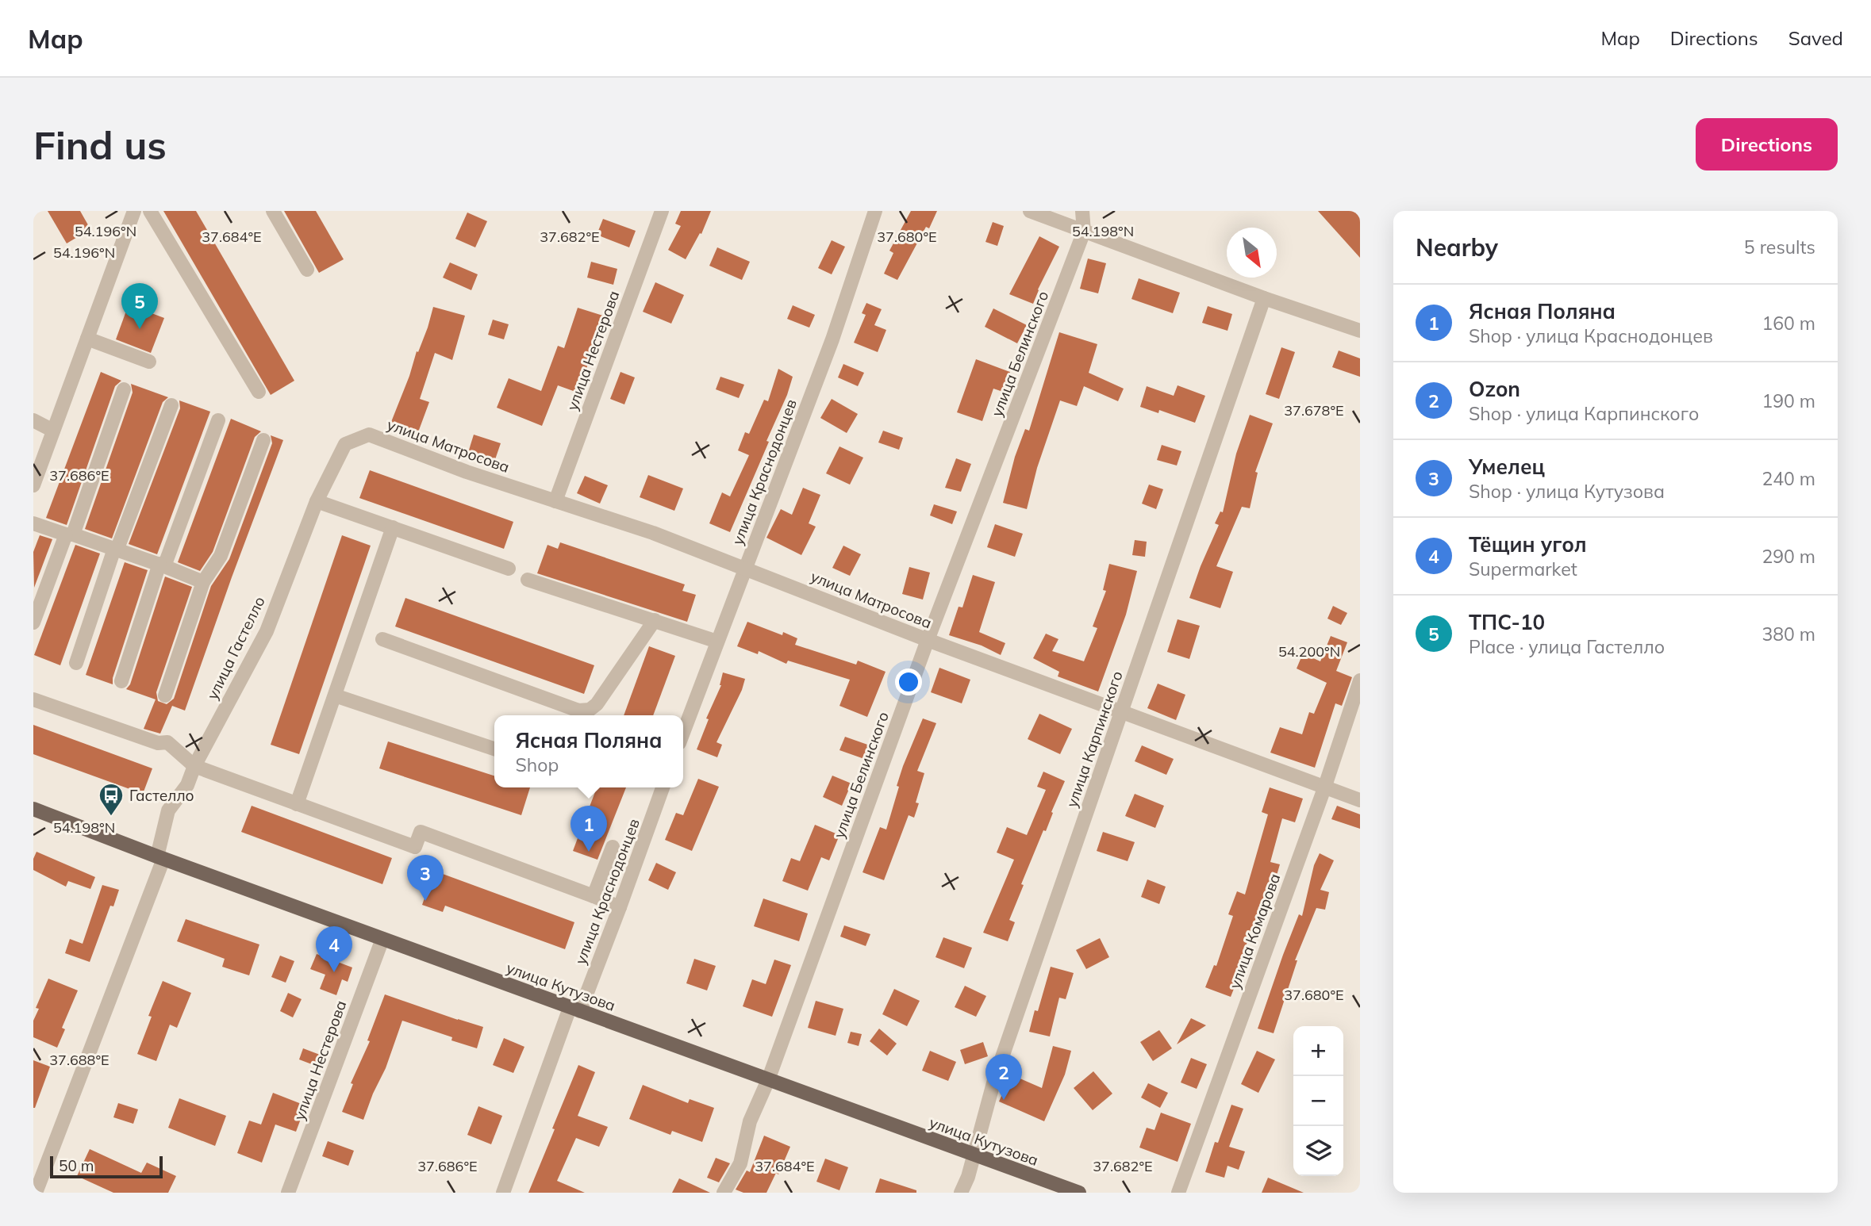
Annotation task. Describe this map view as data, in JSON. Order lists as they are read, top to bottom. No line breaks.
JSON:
{"streets":{"main road":["улица Кутузова"],"street":["улица Нестерова","улица Белинского","улица Матросова","улица Краснодонцев","улица Гастелло","улица Карпинского","улица Комарова"]},"crossings":[["улица Нестерова","улица Матросова"],["улица Нестерова","улица Кутузова"],["улица Белинского","улица Матросова"],["улица Белинского","улица Кутузова"],["улица Матросова","улица Краснодонцев"],["улица Матросова","улица Гастелло"],["улица Матросова","улица Карпинского"],["улица Матросова","улица Комарова"],["улица Краснодонцев","улица Кутузова"],["улица Гастелло","улица Кутузова"],["улица Карпинского","улица Кутузова"]],"places":{"bus stop":["Гастелло"]},"scale_bar":"50 m","north":"bottom right","page":{"header":"Map","nav":["Map","Directions","Saved"],"buttons":"Directions","title":"Find us","heading":["Nearby","5 results"],"pins":["5","1","3","4","2"],"list":[{"mark":"1","name":"Ясная Поляна","note":"Shop · улица Краснодонцев","value":"160 m"},{"mark":"2","name":"Ozon","note":"Shop · улица Карпинского","value":"190 m"},{"mark":"3","name":"Умелец","note":"Shop · улица Кутузова","value":"240 m"},{"mark":"4","name":"Тёщин угол","note":"Supermarket","value":"290 m"},{"mark":"5","name":"ТПС-10","note":"Place · улица Гастелло","value":"380 m"}],"popup":["Ясная Поляна","Shop"],"map_buttons":["+","−"],"scale":"50 m"},"coordinates":["54.196°N","54.198°N","37.684°E","37.682°E","37.680°E","37.678°E","37.686°E","54.200°N","37.688°E"]}
